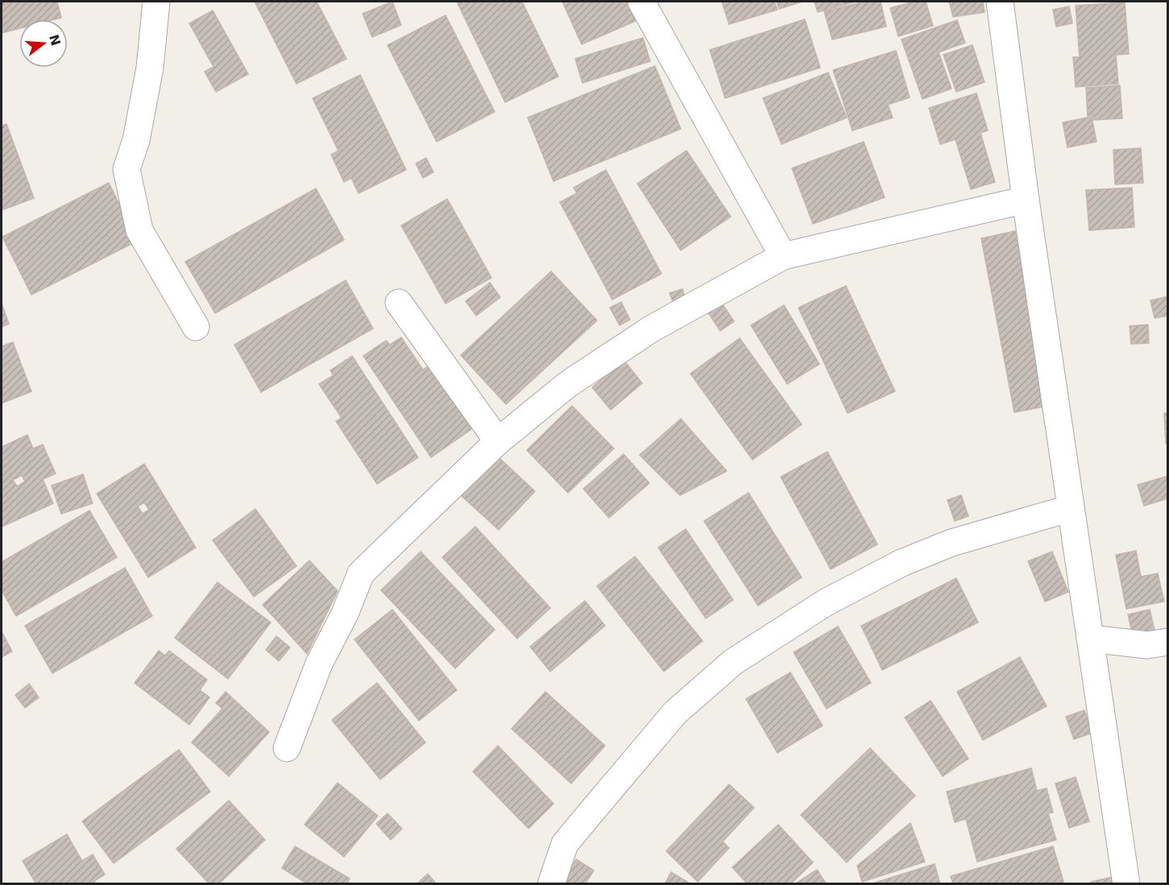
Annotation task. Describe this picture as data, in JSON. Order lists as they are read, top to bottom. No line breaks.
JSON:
{"north":"right"}
